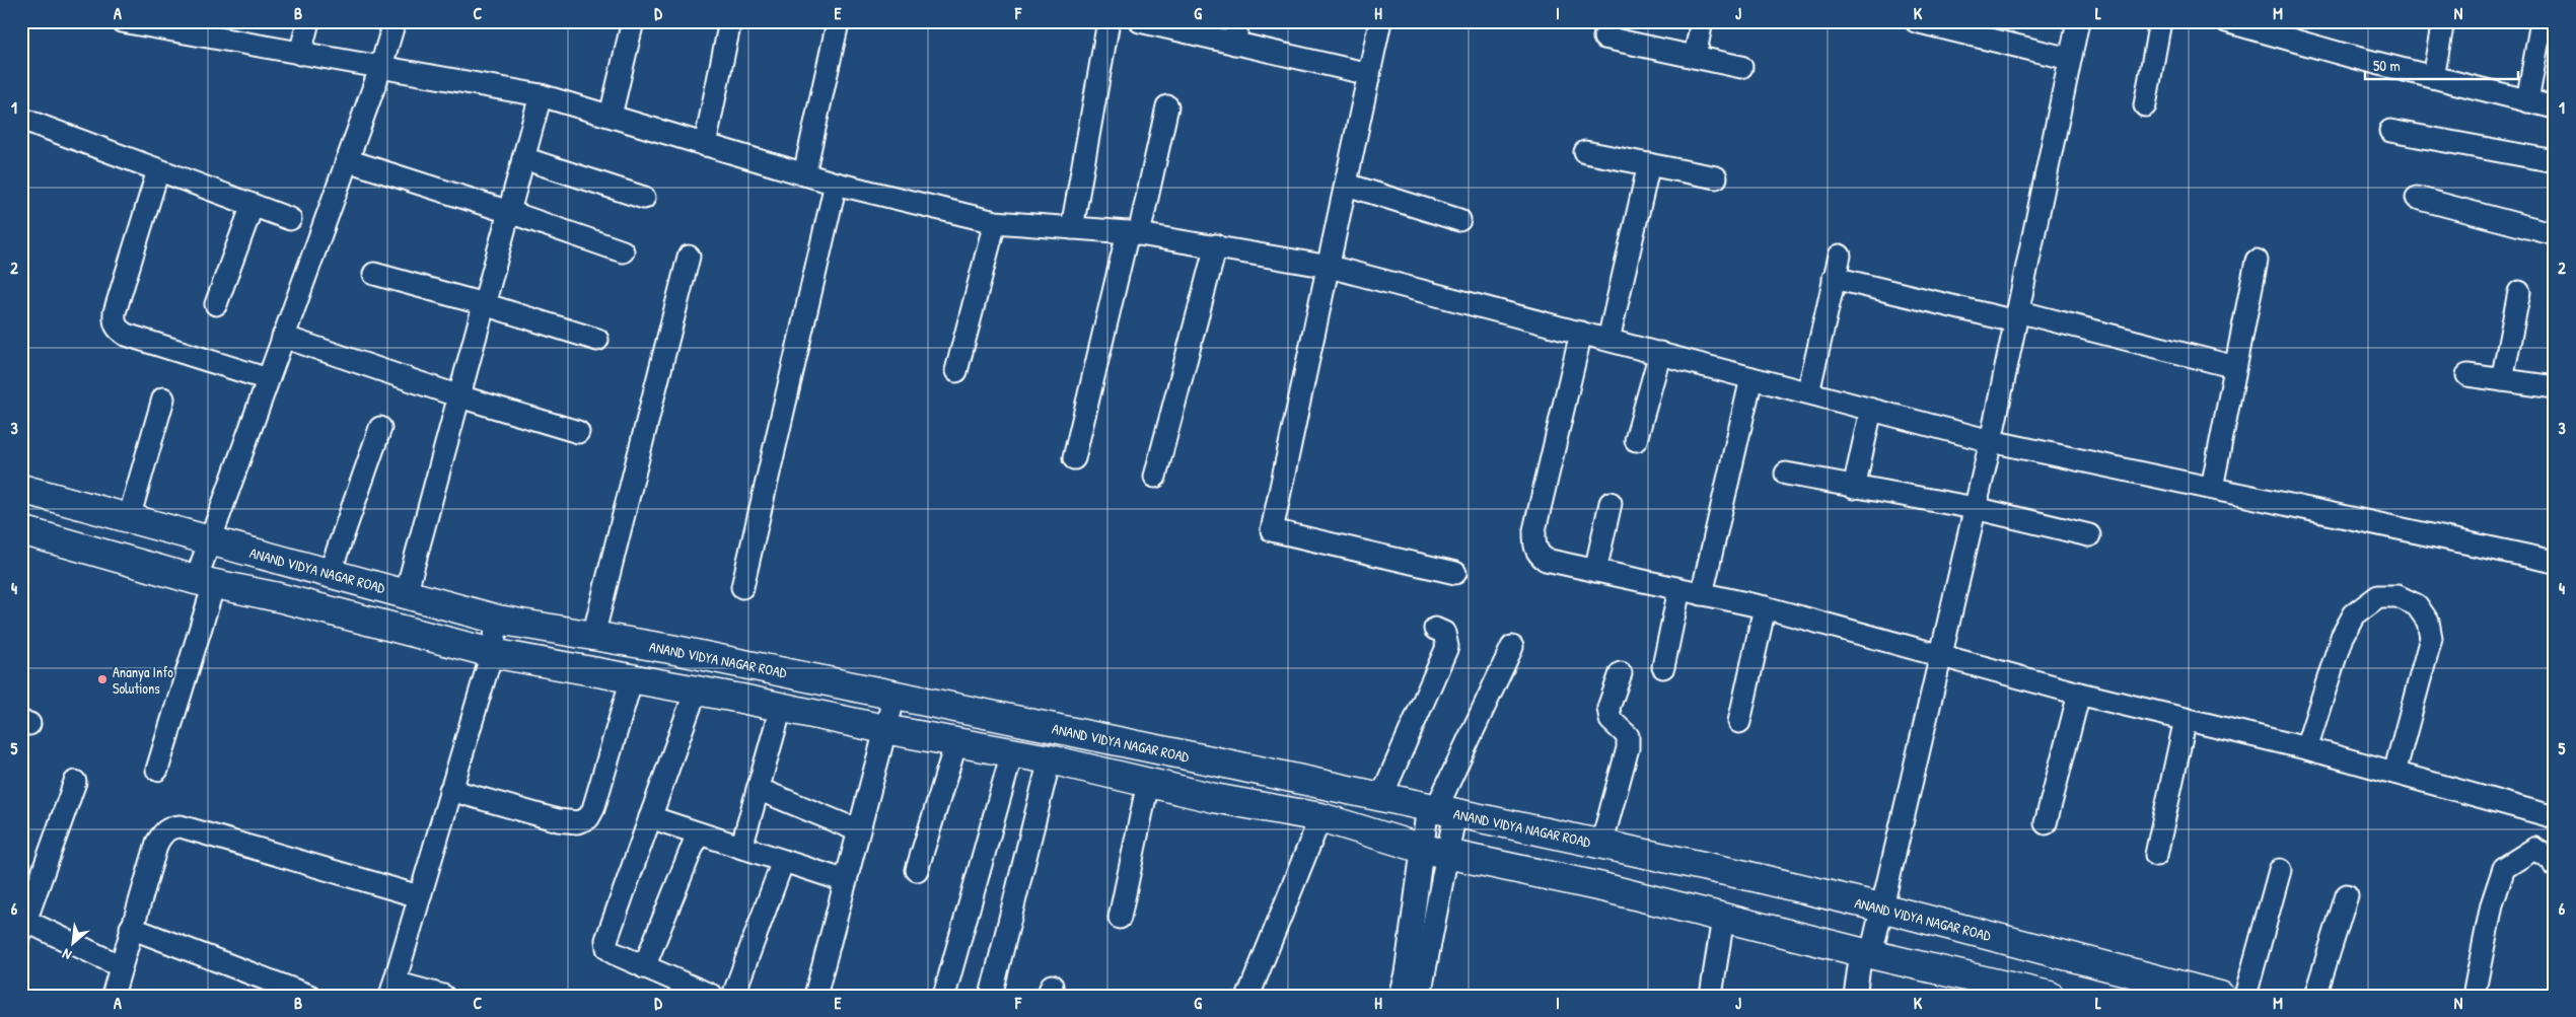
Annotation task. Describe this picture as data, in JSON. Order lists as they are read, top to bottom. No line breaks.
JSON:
{"streets":{"main road":["ANAND VIDYA NAGAR ROAD"]},"places":["Ananya Info Solutions"],"scale_bar":"50 m","north":"bottom left","grid":{"columns":["A","B","C","D","E","F","G","H","I","J","K","L","M","N"],"rows":["1","2","3","4","5","6"]}}
